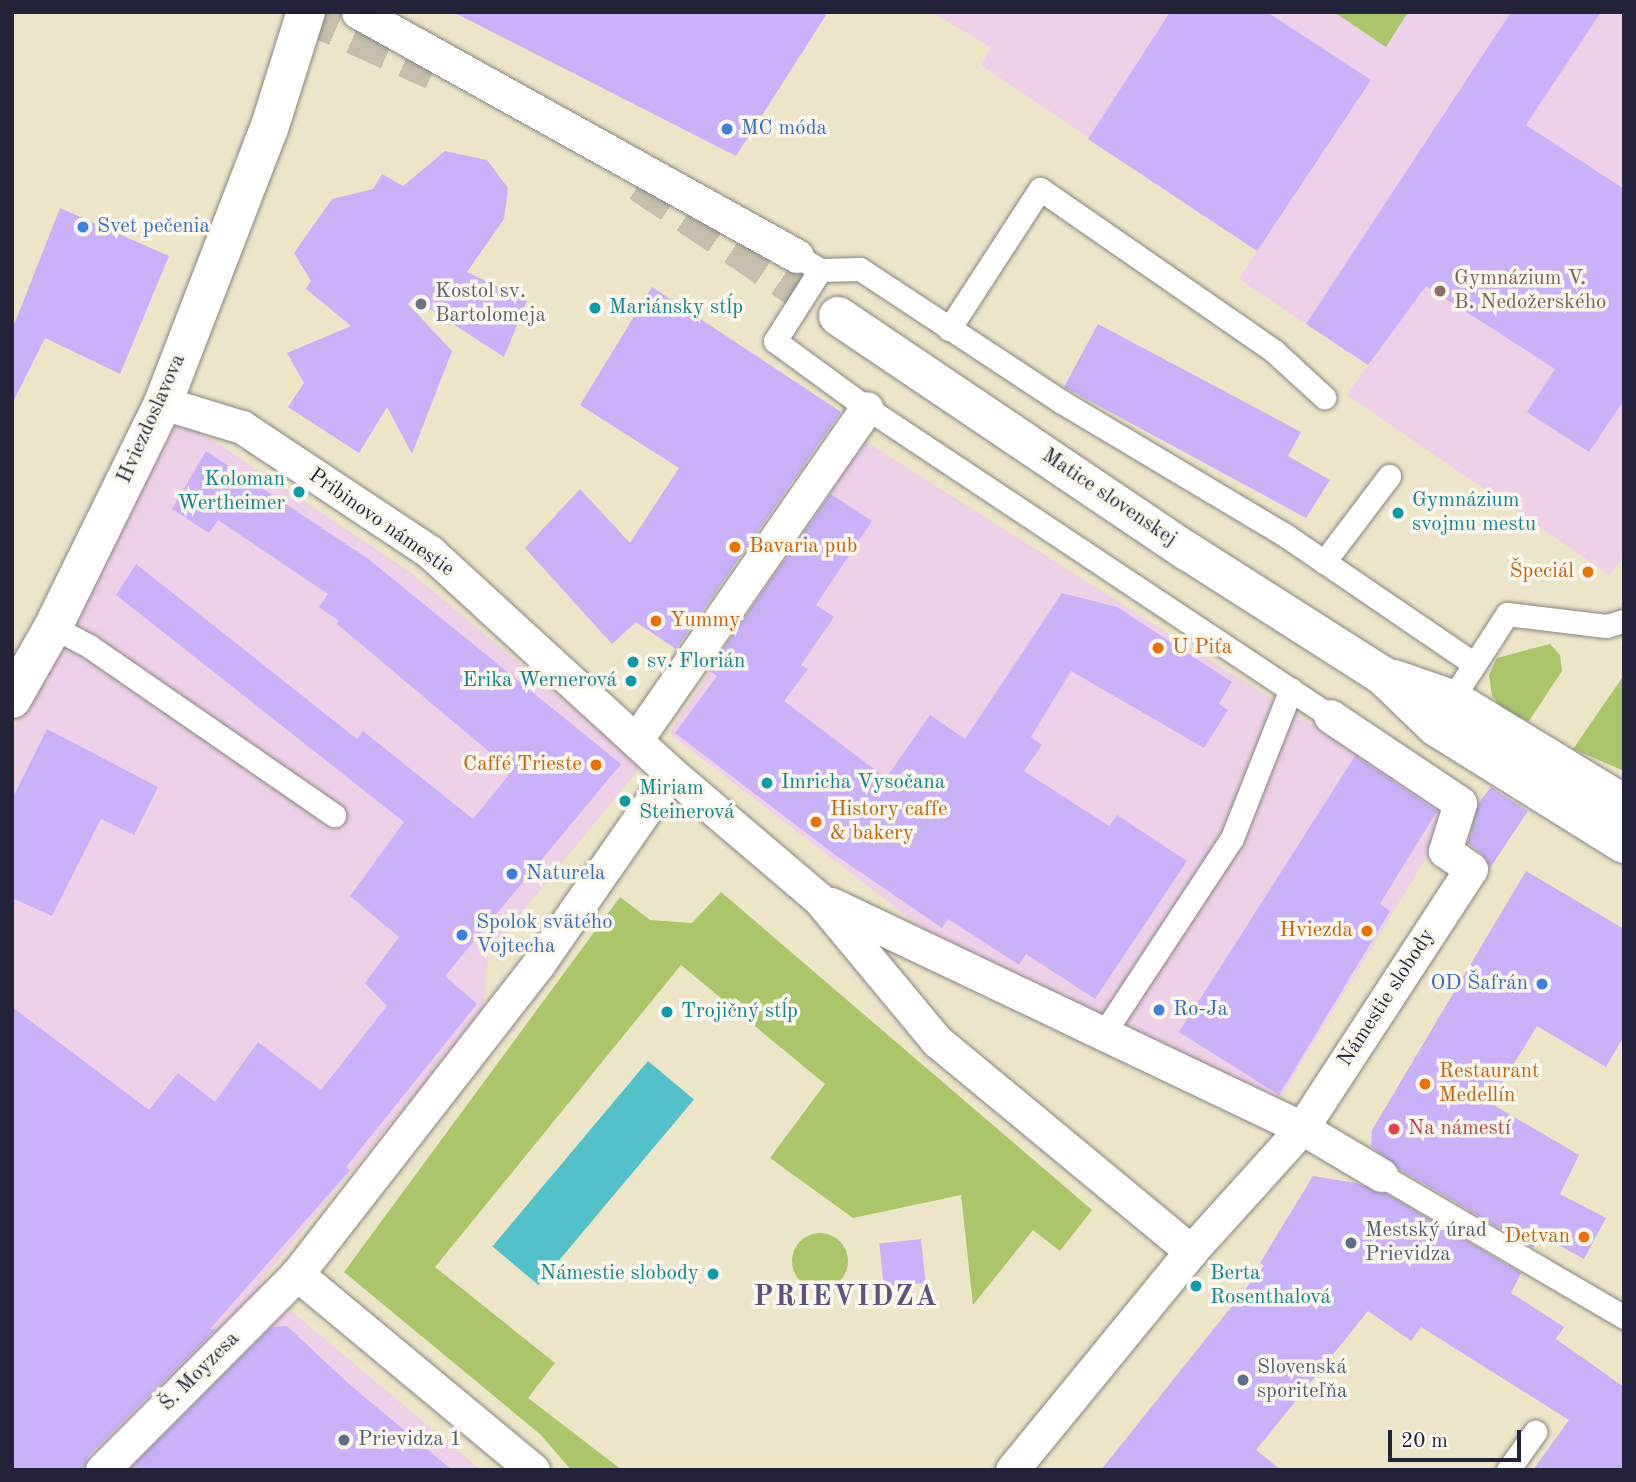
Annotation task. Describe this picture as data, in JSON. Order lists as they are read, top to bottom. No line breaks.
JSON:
{"streets":{"main road":["Hviezdoslavova","Matice slovenskej"],"street":["Pribinovo námestie","Námestie slobody","Š. Moyzesa"]},"crossings":[["Hviezdoslavova","Pribinovo námestie"]],"districts":["PRIEVIDZA"],"places":["MC móda","Svet pečenia","Gymnázium V. B. Nedožerského","Kostol sv. Bartolomeja","Mariánsky stĺp","Koloman Wertheimer","Gymnázium svojmu mestu","Bavaria pub","Špeciál","Yummy","U Piťa","sv. Florián","Erika Wernerová","Caffé Trieste","Imricha Vysočana","Miriam Steinerová","History caffe & bakery","Naturela","Hviezda","Spolok svätého Vojtecha","OD Šafrán","Ro-Ja","Trojičný stĺp","Restaurant Medellín","Na námestí","Detvan","Mestský úrad Prievidza","Námestie slobody","Berta Rosenthalová","Slovenská sporiteľňa","Prievidza 1"],"scale_bar":"20 m"}
